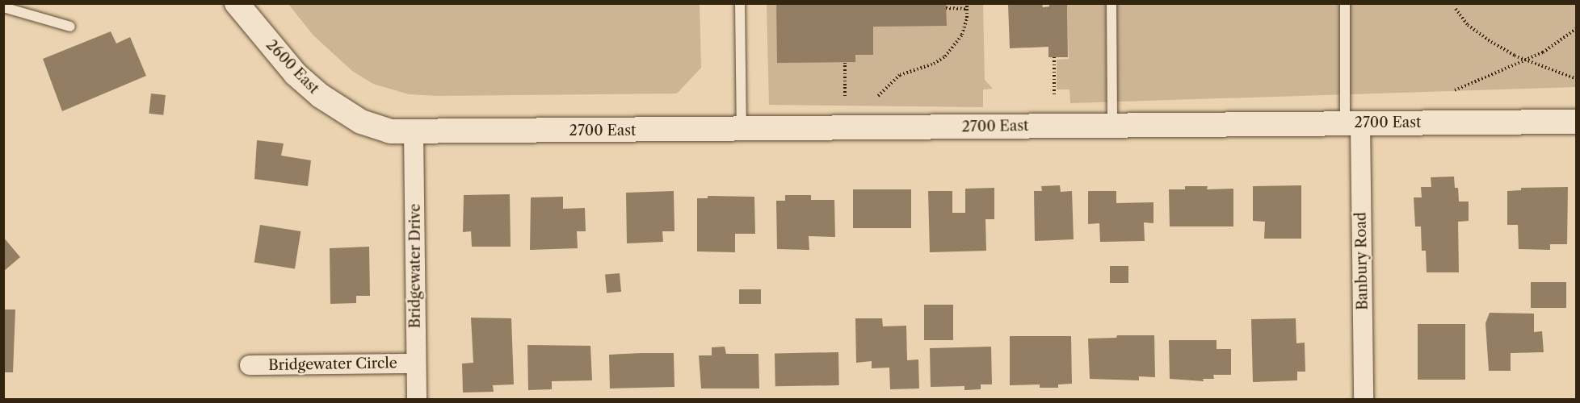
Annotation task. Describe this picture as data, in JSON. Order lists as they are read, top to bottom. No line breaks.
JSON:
{"streets":{"street":["2600 East","2700 East","Banbury Road","Bridgewater Drive","Bridgewater Circle"]},"crossings":[["2600 East","2700 East"],["2600 East","Bridgewater Drive"],["2700 East","Banbury Road"],["2700 East","Bridgewater Drive"],["Bridgewater Drive","Bridgewater Circle"]]}
